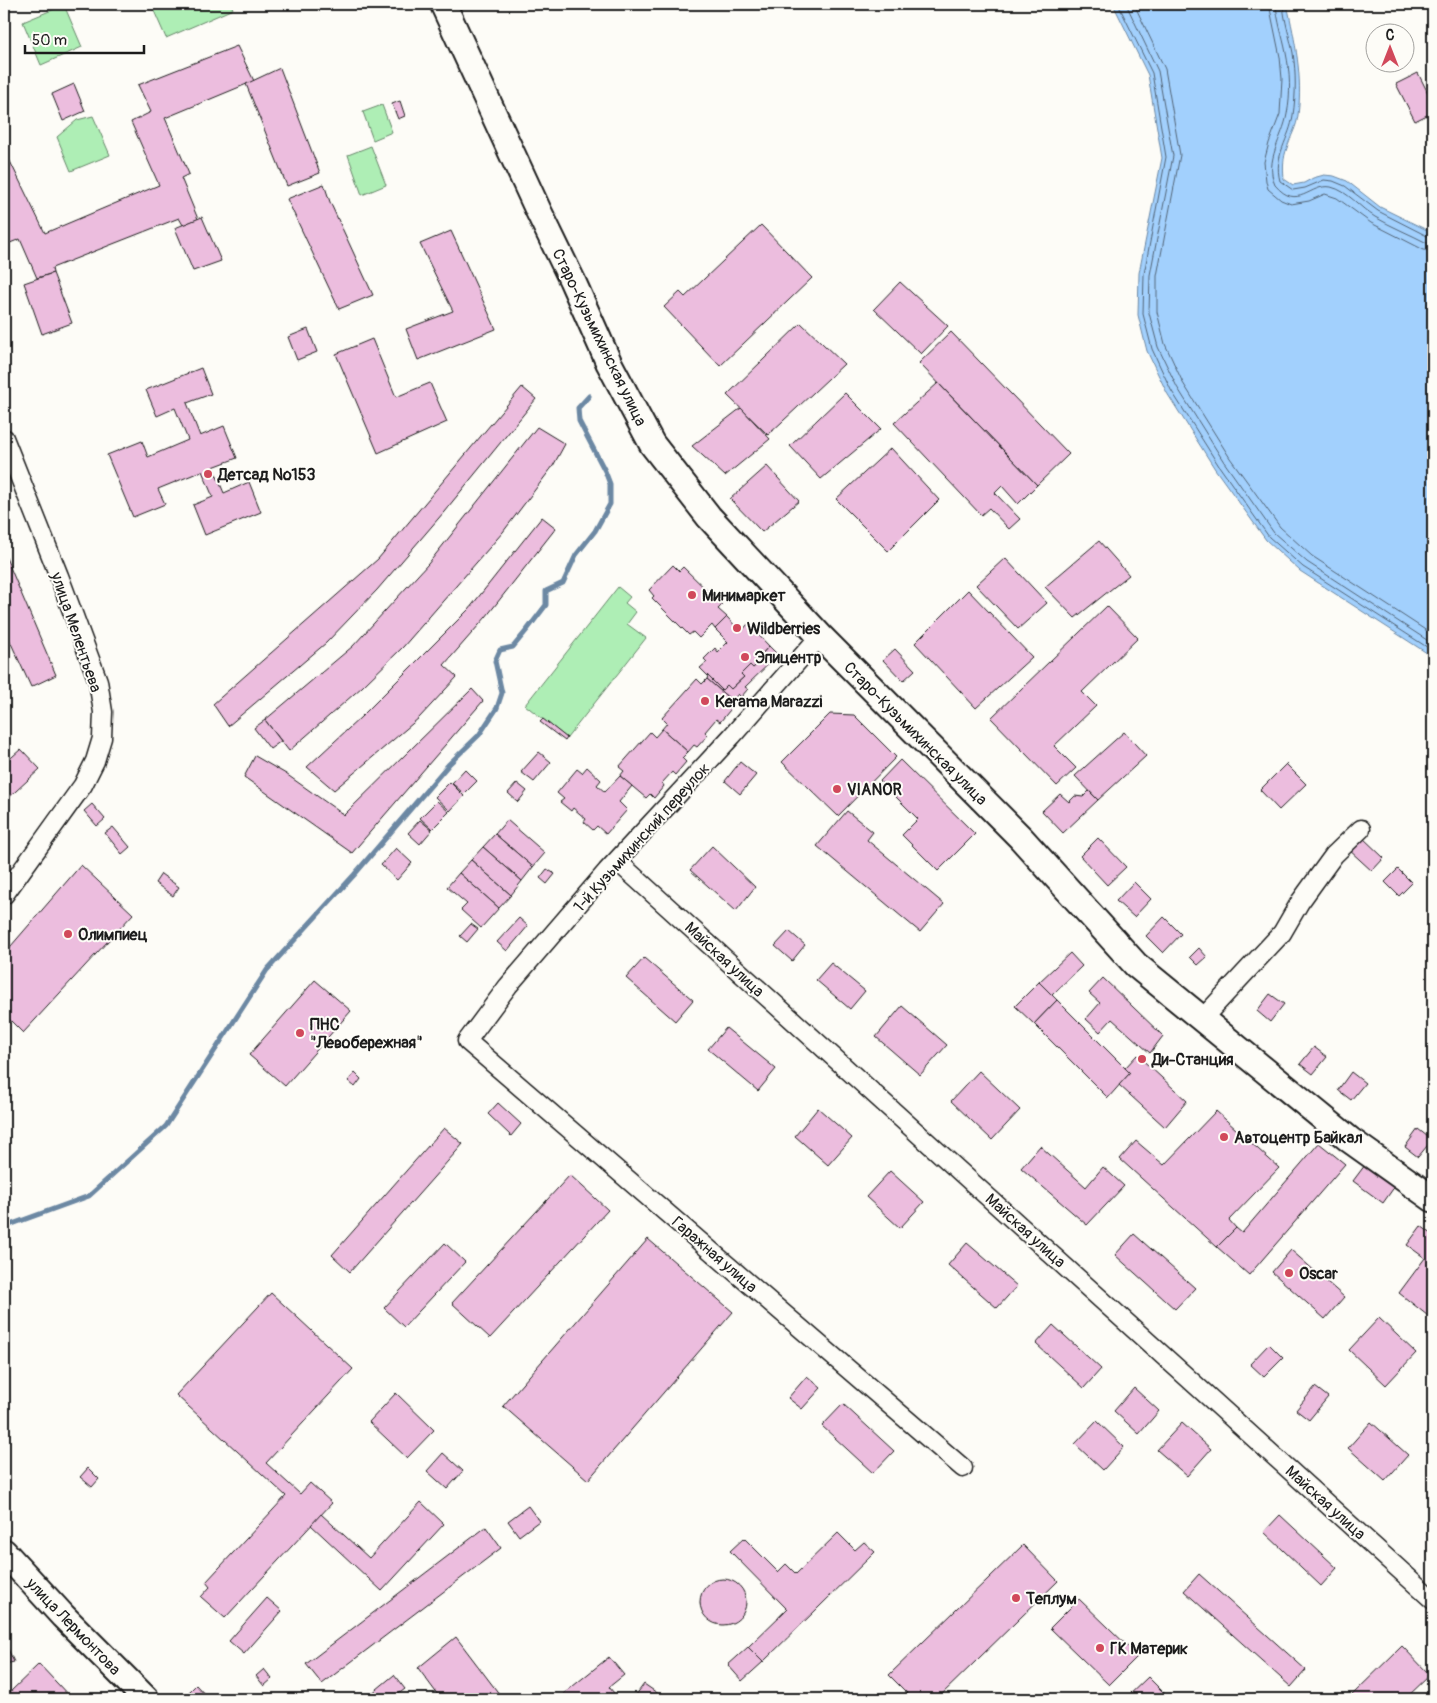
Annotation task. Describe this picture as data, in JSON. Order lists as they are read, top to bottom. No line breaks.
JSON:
{"streets":{"main road":["Старо-Кузьмихинская улица","улица Лермонтова"],"street":["улица Мелентьева","1-й Кузьмихинский переулок","Майская улица","Гаражная улица"]},"crossings":[["Старо-Кузьмихинская улица","1-й Кузьмихинский переулок"],["1-й Кузьмихинский переулок","Майская улица"],["1-й Кузьмихинский переулок","Гаражная улица"]],"places":["Детсад №153","Минимаркет","Wildberries","Эпицентр","Kerama Marazzi","VIANOR","Олимпиец","ПНС \"Левобережная\"","Ди-Станция","Автоцентр Байкал","Oscar","Теплум","ГК Материк"],"scale_bar":"50 m","north":"top"}
